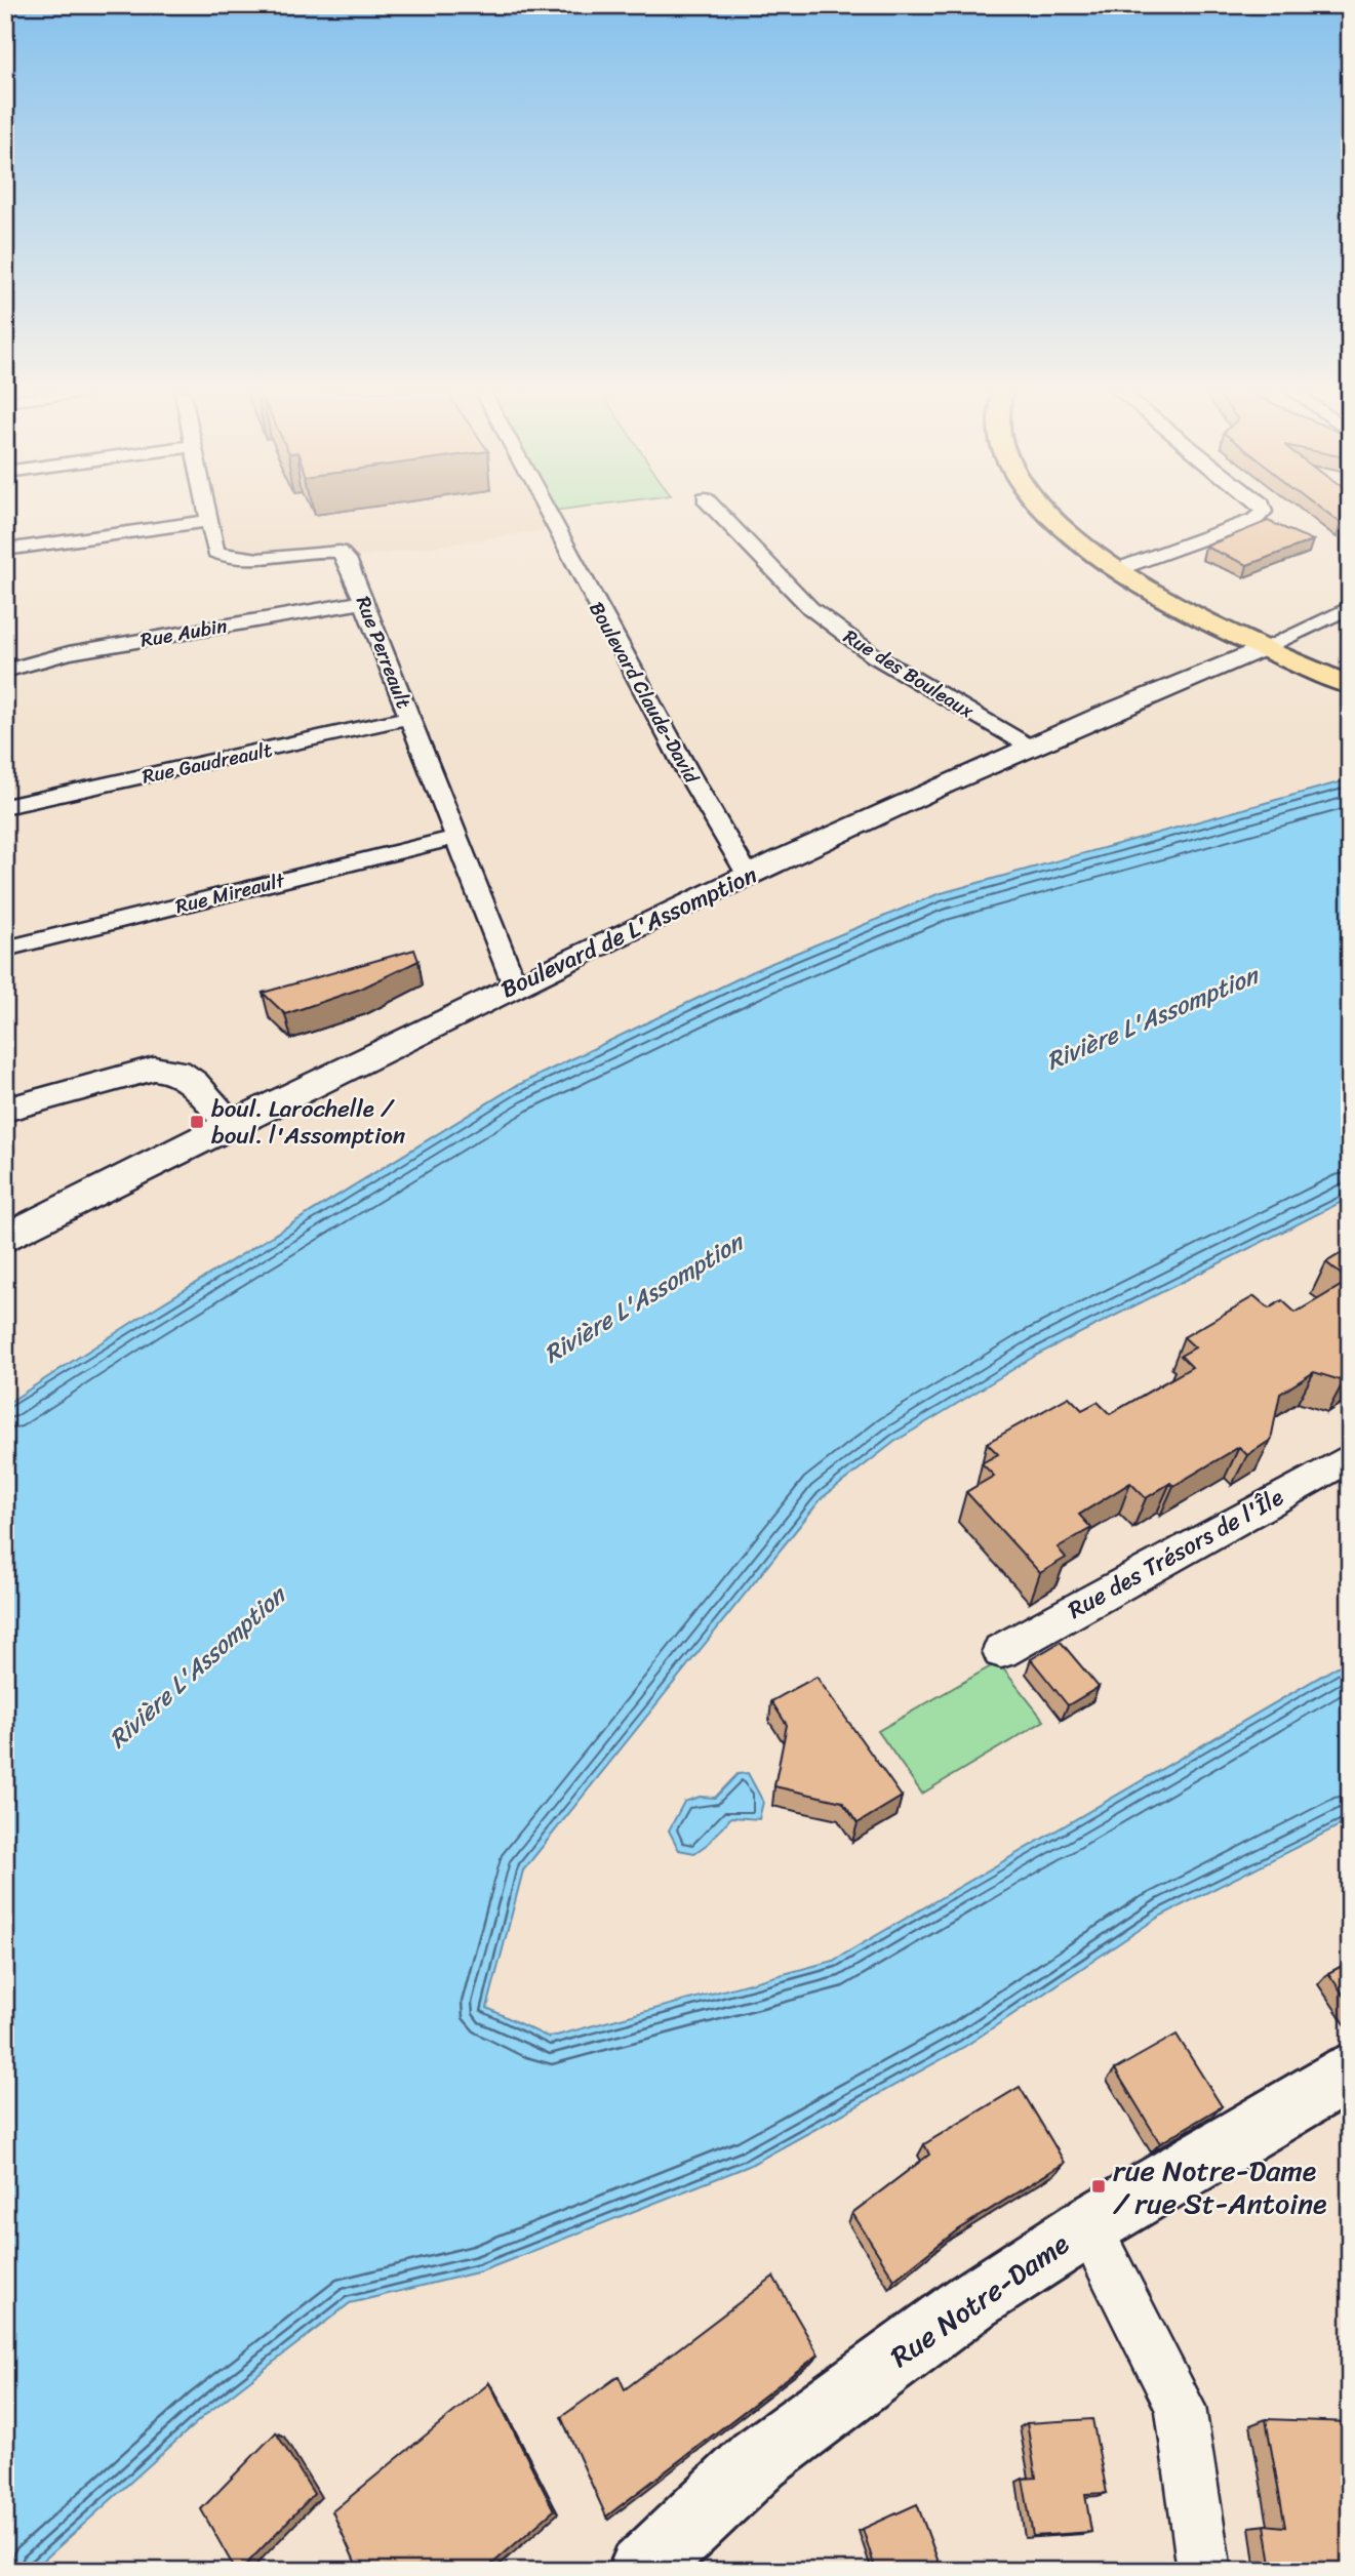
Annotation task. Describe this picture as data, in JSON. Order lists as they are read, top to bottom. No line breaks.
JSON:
{"streets":{"main road":["Rue Notre-Dame"],"street":["Rue Aubin","Rue Perreault","Rue des Bouleaux","Boulevard Claude-David","Rue Gaudreault","Rue Mireault","Boulevard de L'Assomption","Rue des Trésors de l'Île"]},"crossings":[["Rue Aubin","Rue Perreault"],["Rue Perreault","Rue Gaudreault"],["Rue Perreault","Rue Mireault"],["Rue Perreault","Boulevard de L'Assomption"],["Rue des Bouleaux","Boulevard de L'Assomption"],["Boulevard Claude-David","Boulevard de L'Assomption"]],"water":["Rivière L'Assomption"],"places":{"transit":["boul. Larochelle / boul. l'Assomption","rue Notre-Dame / rue St-Antoine"]}}
